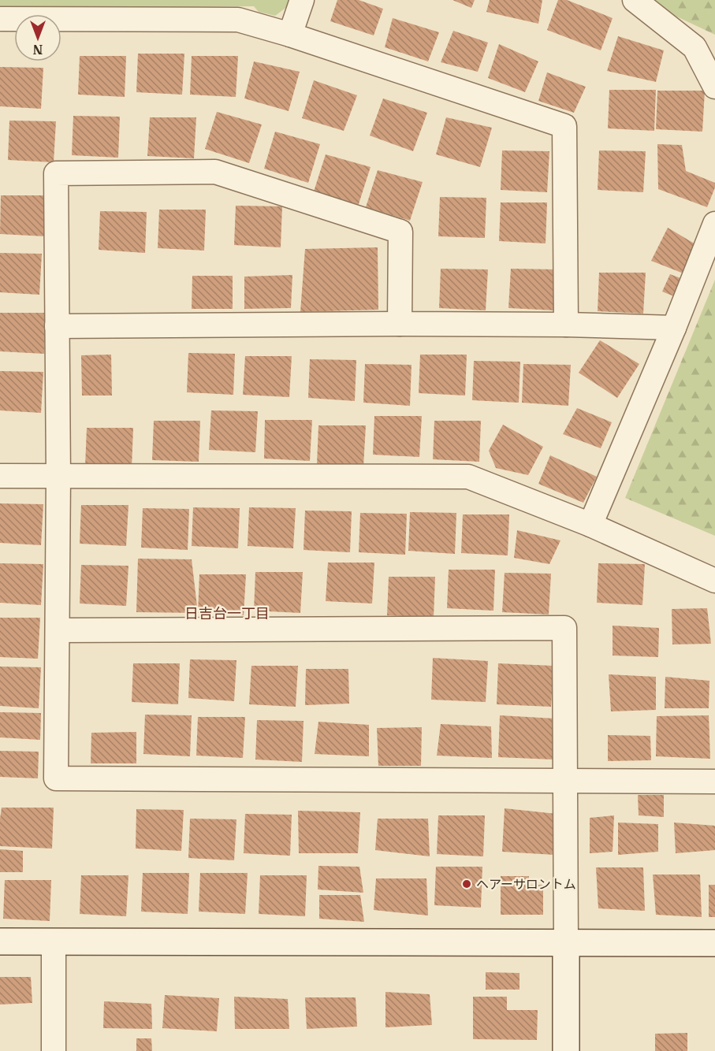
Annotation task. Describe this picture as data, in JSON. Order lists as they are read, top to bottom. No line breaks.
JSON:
{"districts":["日吉台一丁目"],"places":["ヘアーサロントム"],"north":"bottom"}
